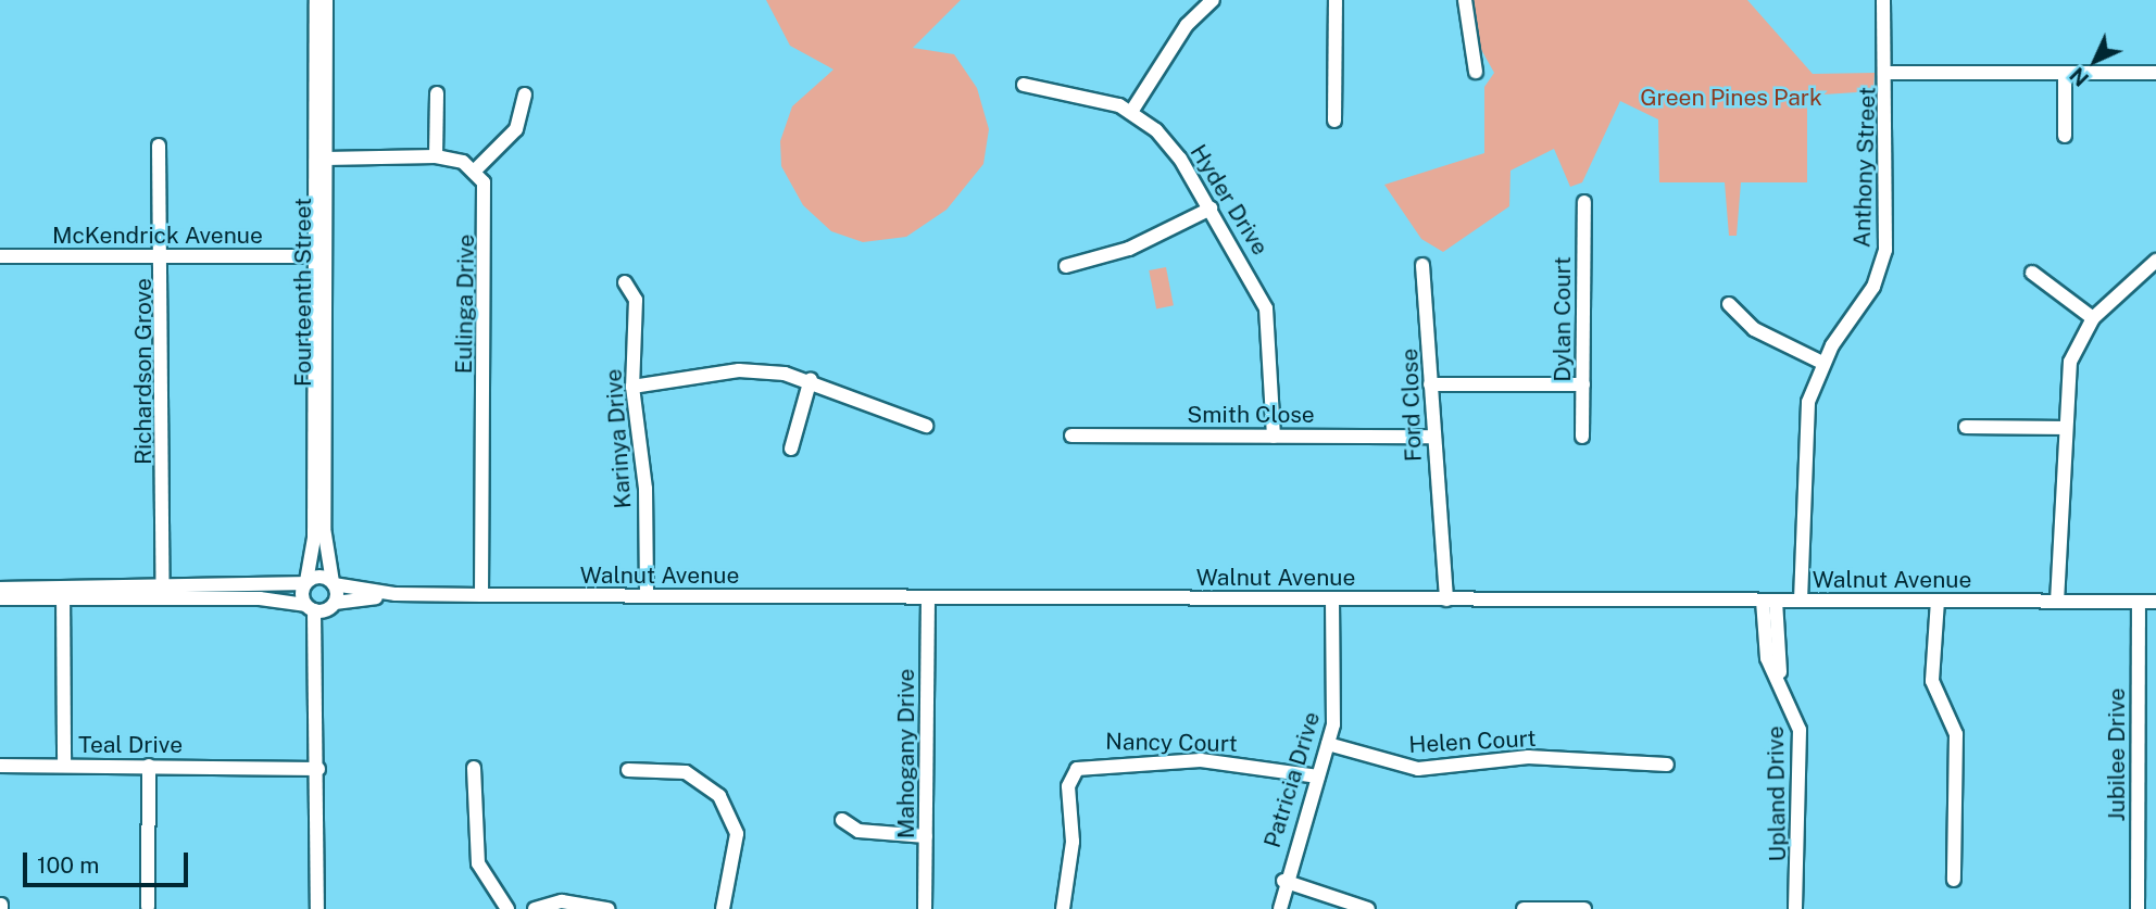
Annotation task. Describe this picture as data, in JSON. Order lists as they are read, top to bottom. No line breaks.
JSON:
{"streets":{"street":["Anthony Street","Hyder Drive","McKendrick Avenue","Fourteenth Street","Eulinga Drive","Dylan Court","Richardson Grove","Ford Close","Smith Close","Karinya Drive","Walnut Avenue","Helen Court","Nancy Court","Teal Drive","Mahogany Drive","Jubilee Drive","Patricia Drive","Upland Drive"]},"crossings":[["Anthony Street","Walnut Avenue"],["Hyder Drive","Smith Close"],["McKendrick Avenue","Fourteenth Street"],["McKendrick Avenue","Richardson Grove"],["Fourteenth Street","Walnut Avenue"],["Eulinga Drive","Walnut Avenue"],["Richardson Grove","Walnut Avenue"],["Ford Close","Smith Close"],["Ford Close","Walnut Avenue"],["Karinya Drive","Walnut Avenue"],["Walnut Avenue","Mahogany Drive"],["Walnut Avenue","Jubilee Drive"],["Walnut Avenue","Patricia Drive"],["Walnut Avenue","Upland Drive"],["Helen Court","Patricia Drive"],["Nancy Court","Patricia Drive"]],"parks":["Green Pines Park"],"scale_bar":"100 m","north":"bottom left"}
